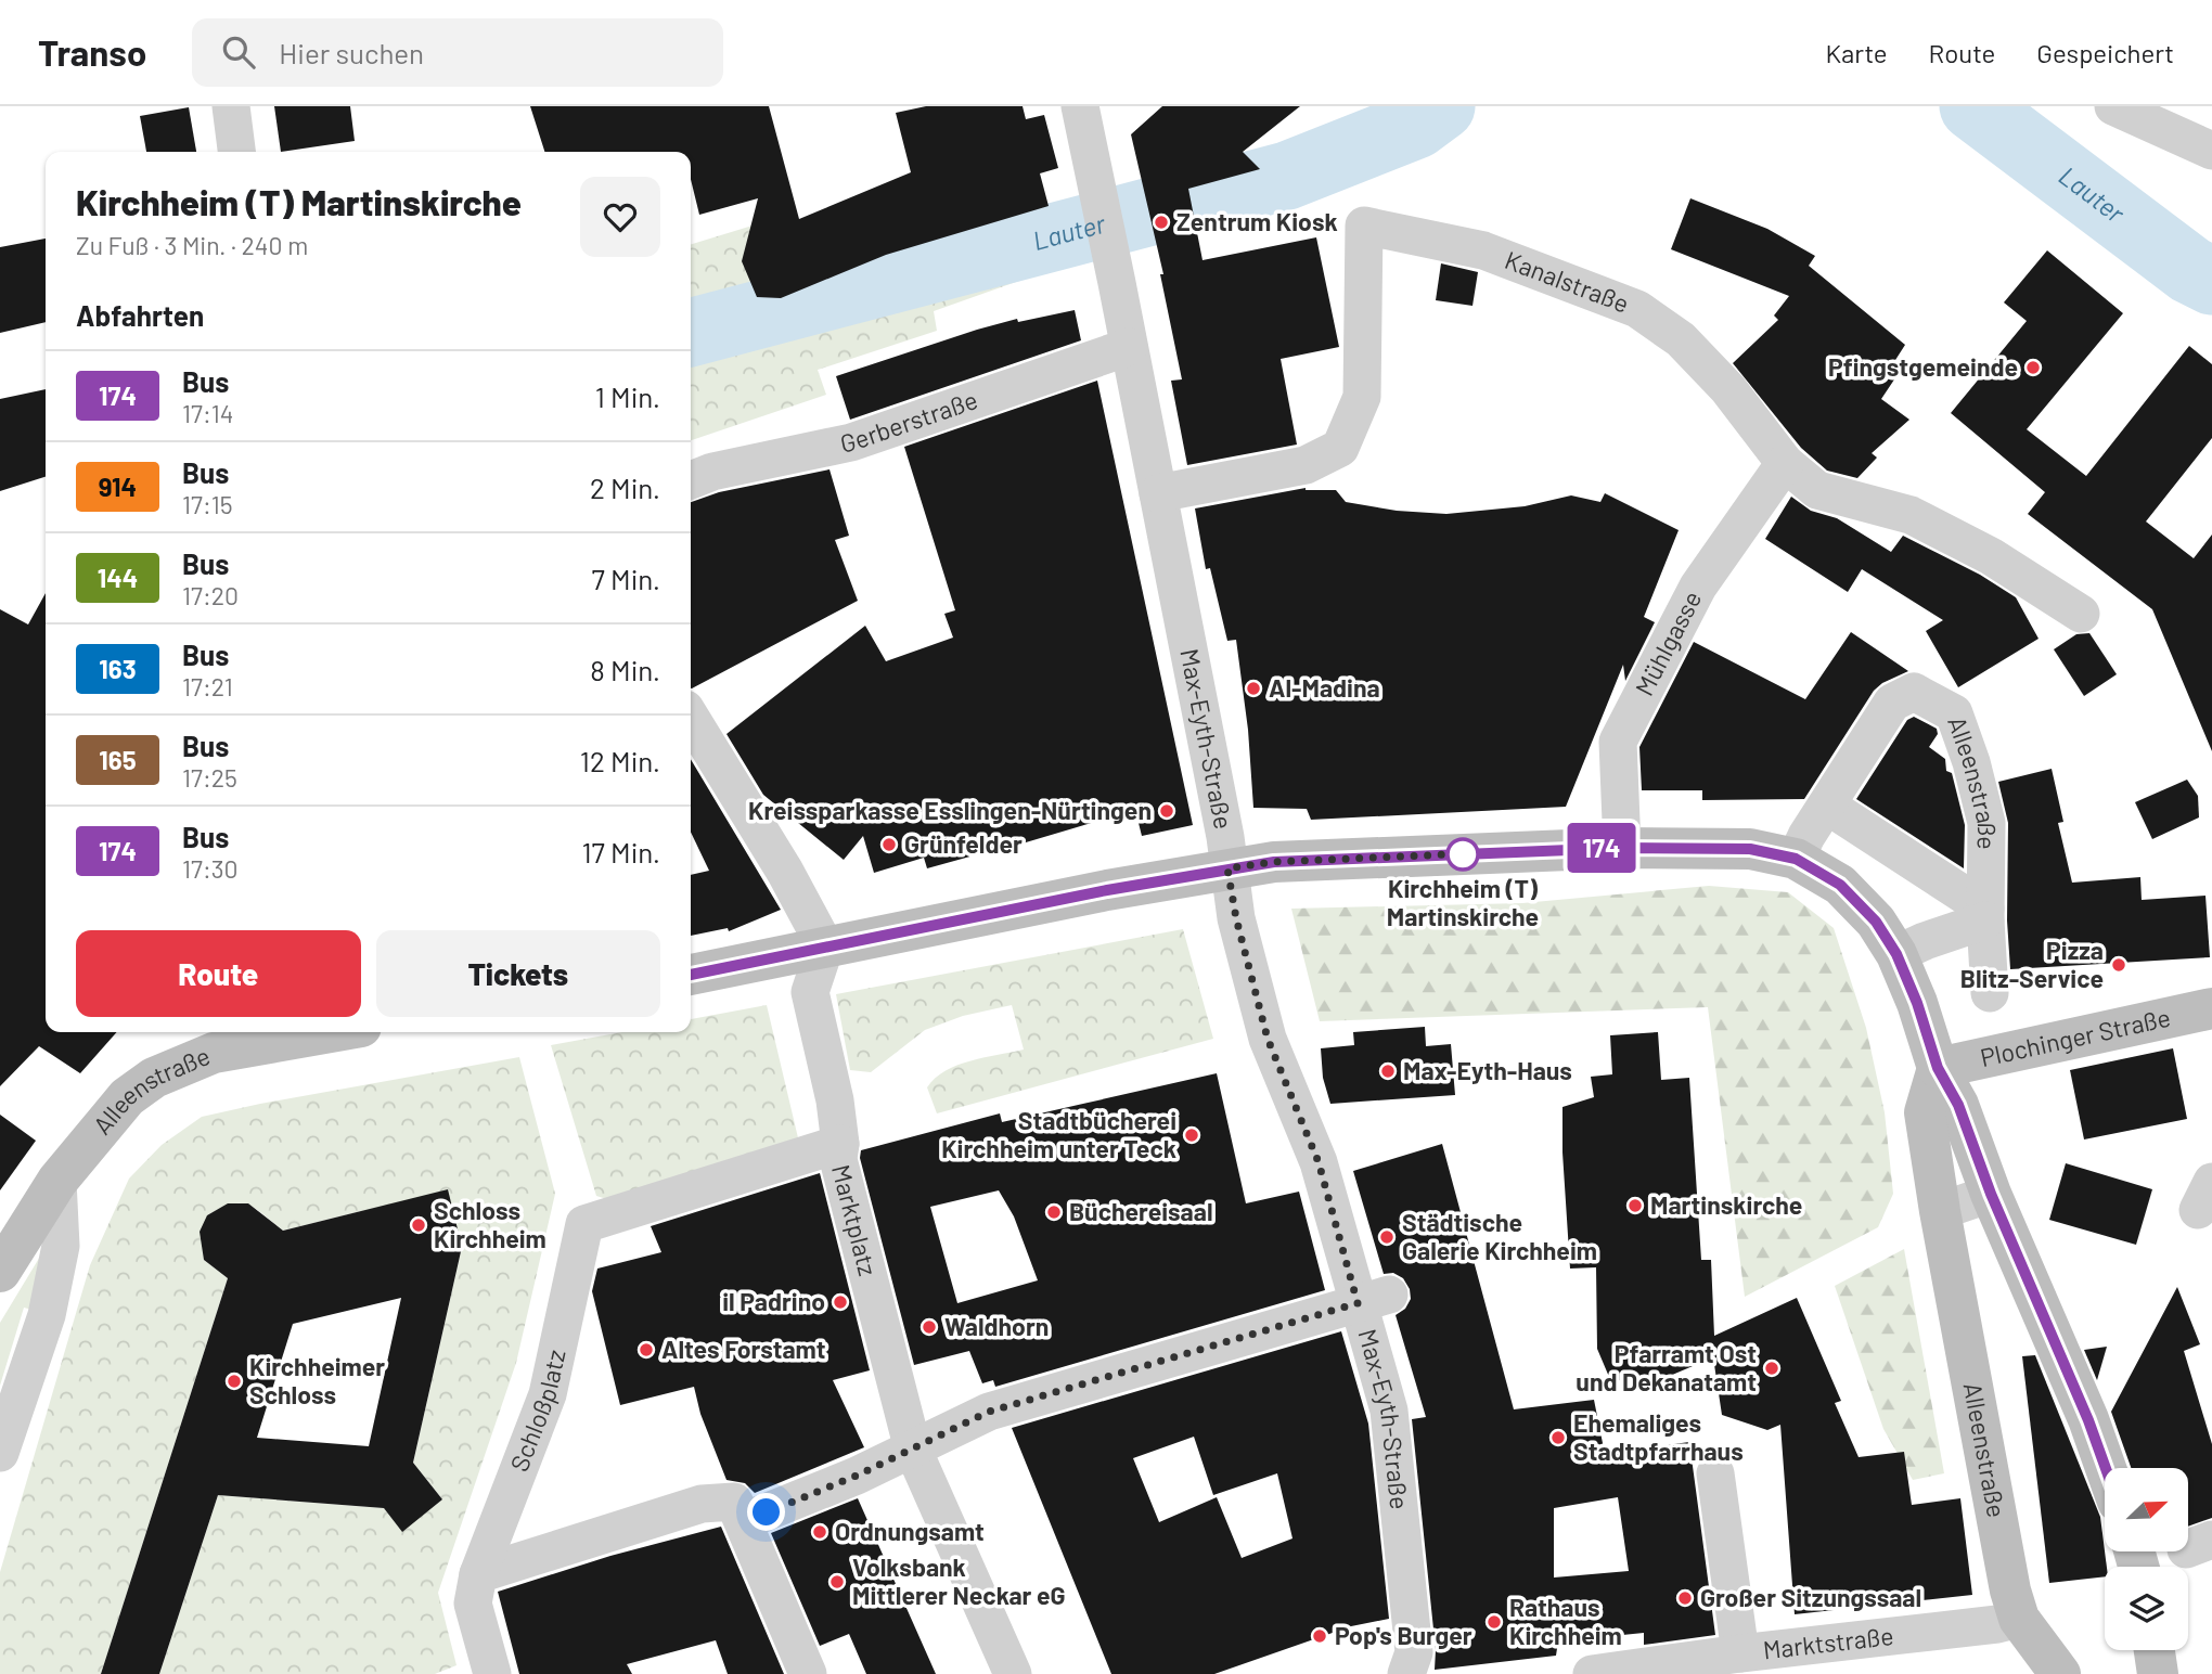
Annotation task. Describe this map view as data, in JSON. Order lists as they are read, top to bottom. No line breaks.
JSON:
{"streets":{"street":["Kanalstraße","Gerberstraße","Mühlgasse","Max-Eyth-Straße","Alleenstraße","Plochinger Straße","Marktplatz","Schloßplatz","Marktstraße"]},"crossings":[["Kanalstraße","Mühlgasse"],["Kanalstraße","Max-Eyth-Straße"],["Gerberstraße","Max-Eyth-Straße"],["Alleenstraße","Plochinger Straße"],["Alleenstraße","Marktstraße"],["Marktplatz","Schloßplatz"]],"water":["Lauter"],"places":["Zentrum Kiosk","Pfingstgemeinde","Al-Madina","Kreissparkasse Esslingen-Nürtingen","Grünfelder","Kirchheim (T) Martinskirche","Pizza Blitz-Service","Max-Eyth-Haus","Stadtbücherei Kirchheim unter Teck","Martinskirche","Büchereisaal","Schloss Kirchheim","Städtische Galerie Kirchheim","il Padrino","Waldhorn","Altes Forstamt","Pfarramt Ost und Dekanatamt","Kirchheimer Schloss","Ehemaliges Stadtpfarrhaus","Ordnungsamt","Volksbank Mittlerer Neckar eG","Großer Sitzungssaal","Rathaus Kirchheim","Pop's Burger"],"lines":["bus line 174"],"north":"top right","page":{"header":"Transo","search":"Hier suchen","nav":["Karte","Route","Gespeichert"],"on_map":"174","heading":[["Kirchheim (T) Martinskirche","Zu Fuß · 3 Min. · 240 m"],"Abfahrten"],"list":[{"mark":"174","name":"Bus","note":"17:14","value":"1 Min."},{"mark":"914","name":"Bus","note":"17:15","value":"2 Min."},{"mark":"144","name":"Bus","note":"17:20","value":"7 Min."},{"mark":"163","name":"Bus","note":"17:21","value":"8 Min."},{"mark":"165","name":"Bus","note":"17:25","value":"12 Min."},{"mark":"174","name":"Bus","note":"17:30","value":"17 Min."}],"buttons":["Route","Tickets"]}}
